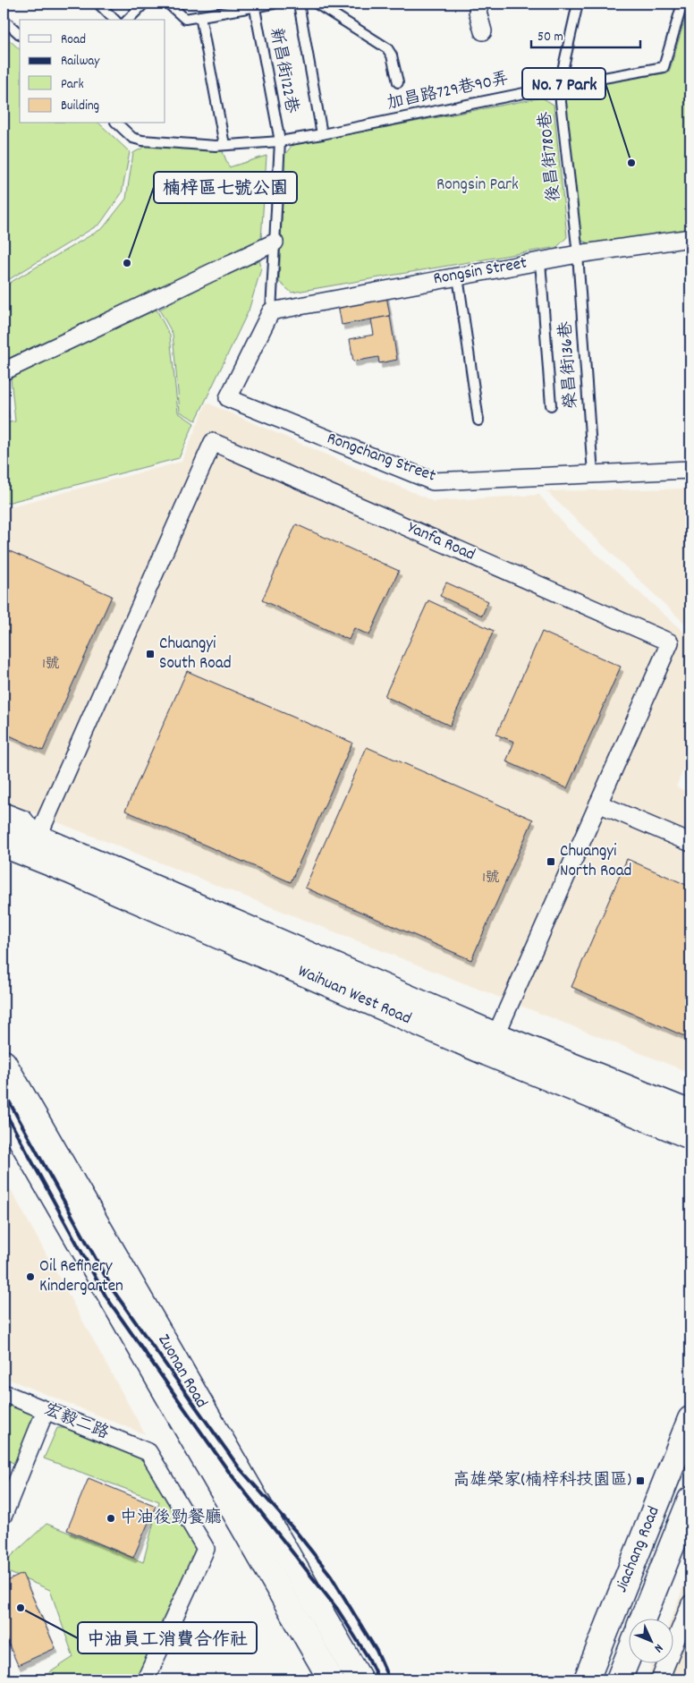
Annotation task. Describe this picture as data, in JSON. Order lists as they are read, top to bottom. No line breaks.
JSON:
{"streets":{"street":["Rongsin Street","Rongchang Street","Yanfa Road","Waihuan West Road","Zuonan Road","宏毅二路","Jiachang Road"],"lane":["新昌街122巷","加昌路729巷90弄","後昌街780巷","榮昌街136巷"]},"crossings":[["新昌街122巷","加昌路729巷90弄"],["新昌街122巷","Rongsin Street"],["新昌街122巷","Rongchang Street"],["加昌路729巷90弄","後昌街780巷"],["後昌街780巷","Rongsin Street"],["後昌街780巷","榮昌街136巷"],["Rongsin Street","榮昌街136巷"],["Rongsin Street","Rongchang Street"],["榮昌街136巷","Rongchang Street"],["Yanfa Road","Waihuan West Road"]],"parks":["Rongsin Park"],"places":{"other":["No. 7 Park","楠梓區七號公園","Oil Refinery Kindergarten","中油後勁餐廳","中油員工消費合作社"],"transit":["Chuangyi South Road","Chuangyi North Road","高雄榮家(楠梓科技園區)"]},"house_numbers":["1號","1號"],"legend":["Road","Railway","Park","Building"],"scale_bar":"50 m","north":"bottom right"}
